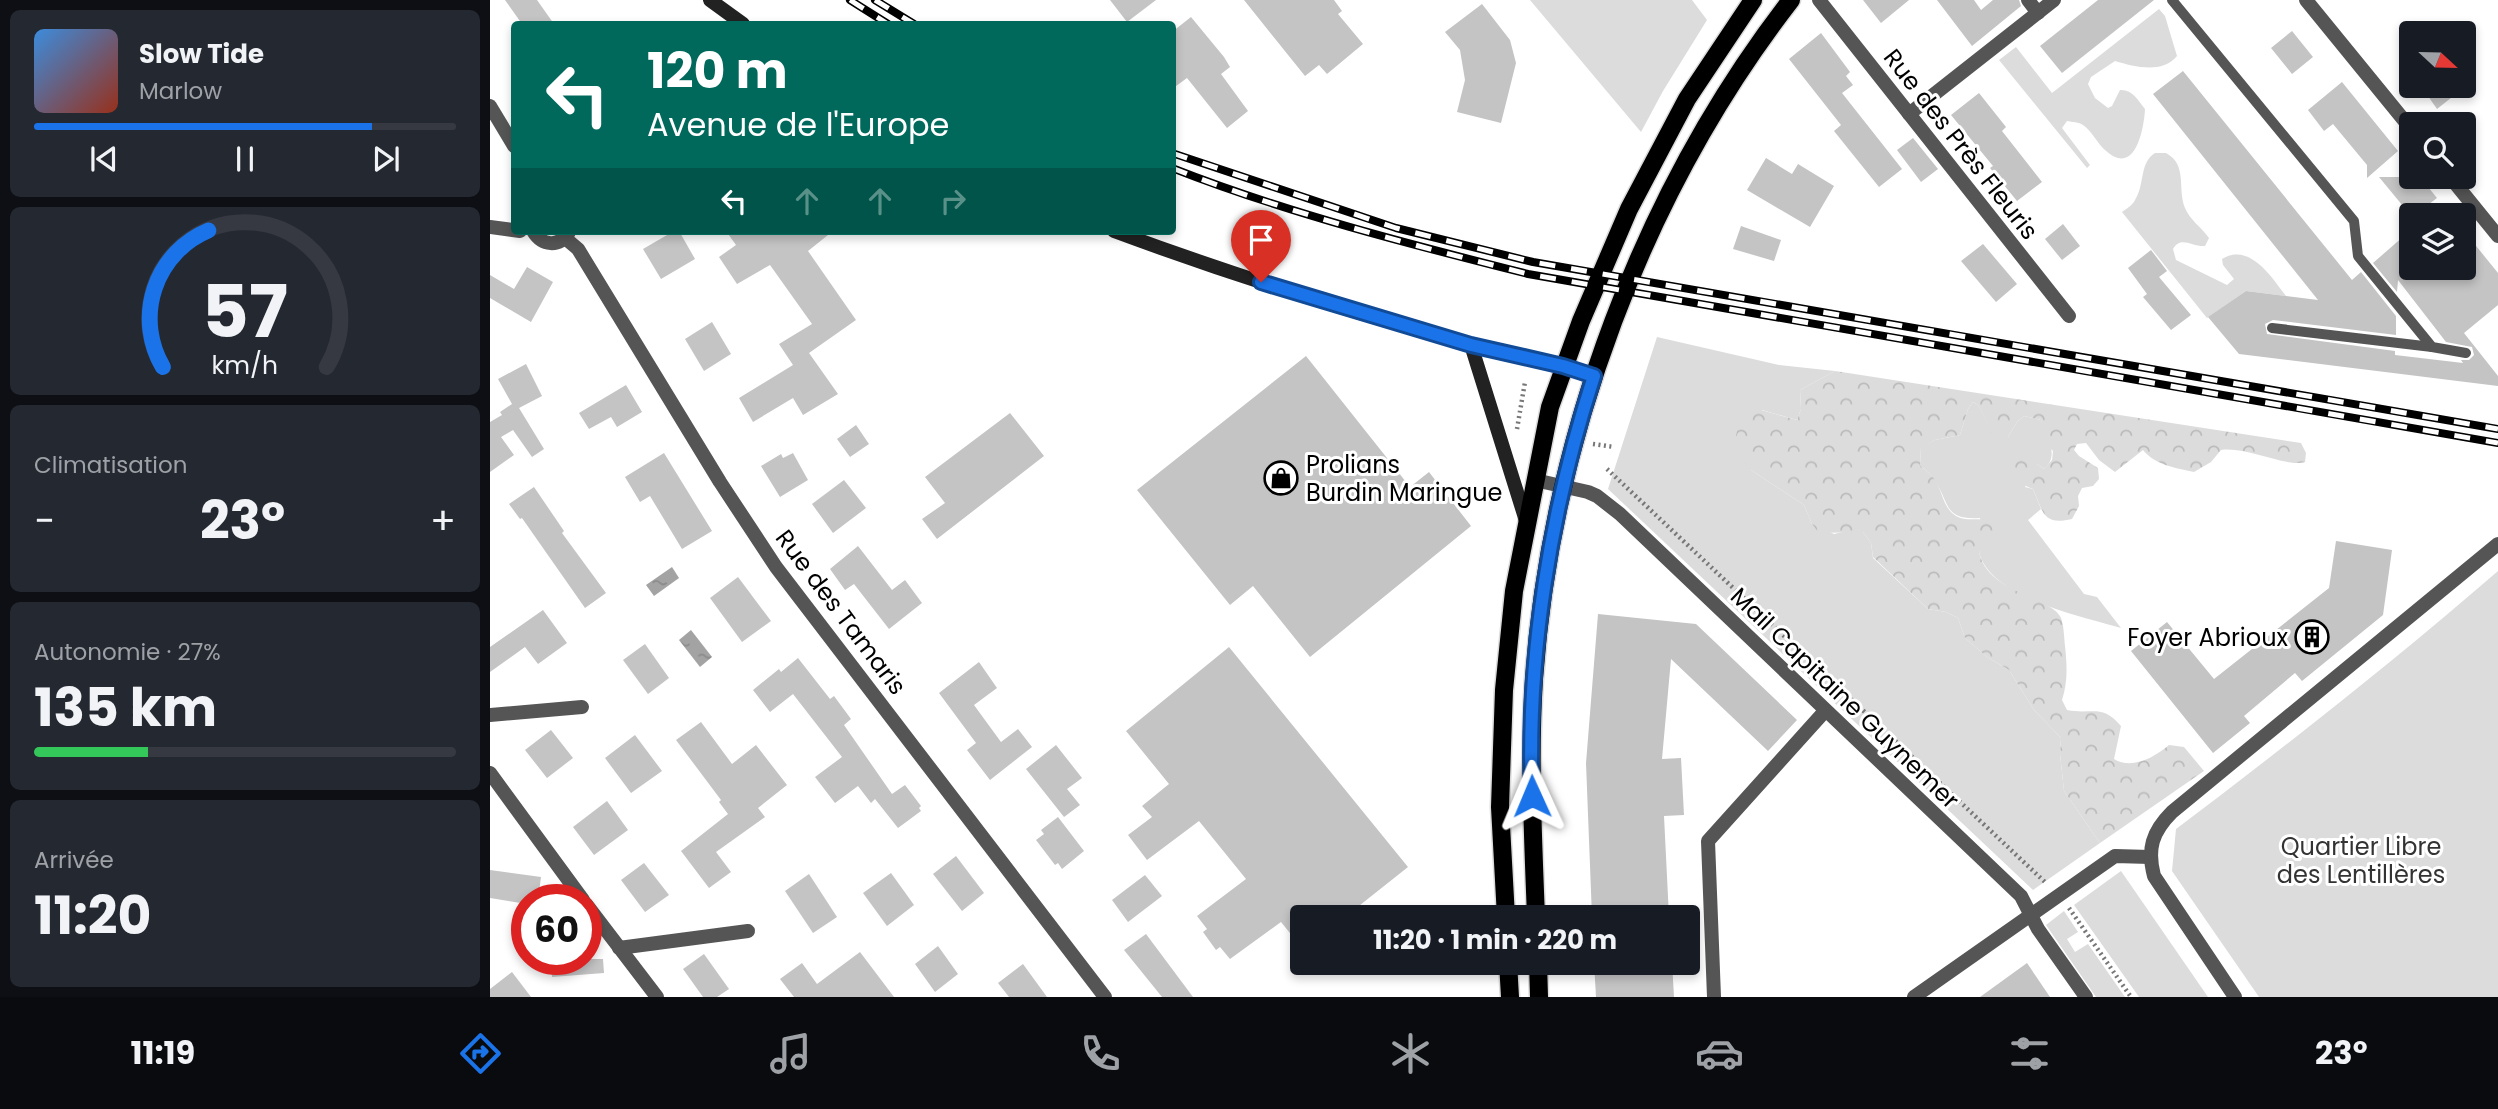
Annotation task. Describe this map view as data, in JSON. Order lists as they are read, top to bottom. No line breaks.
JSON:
{"streets":{"street":["Rue des Près Fleuris","Rue des Tamaris","Mail Capitaine Guynemer"]},"parks":["Quartier Libre des Lentillères"],"places":{"shop":["Prolians Burdin Maringue"],"building":["Foyer Abrioux"]},"north":"right","page":{"turn":["120 m","Avenue de l'Europe"],"song":["Slow Tide","Marlow"],"tile":["Climatisation",["Autonomie · 27%","135 km"],["Arrivée","11:20"]],"heat":["−","23°","+"],"limit":"60","trip":"11:20 · 1 min · 220 m","tabs":["11:19","23°"],"gauge":["57","km/h"]}}
